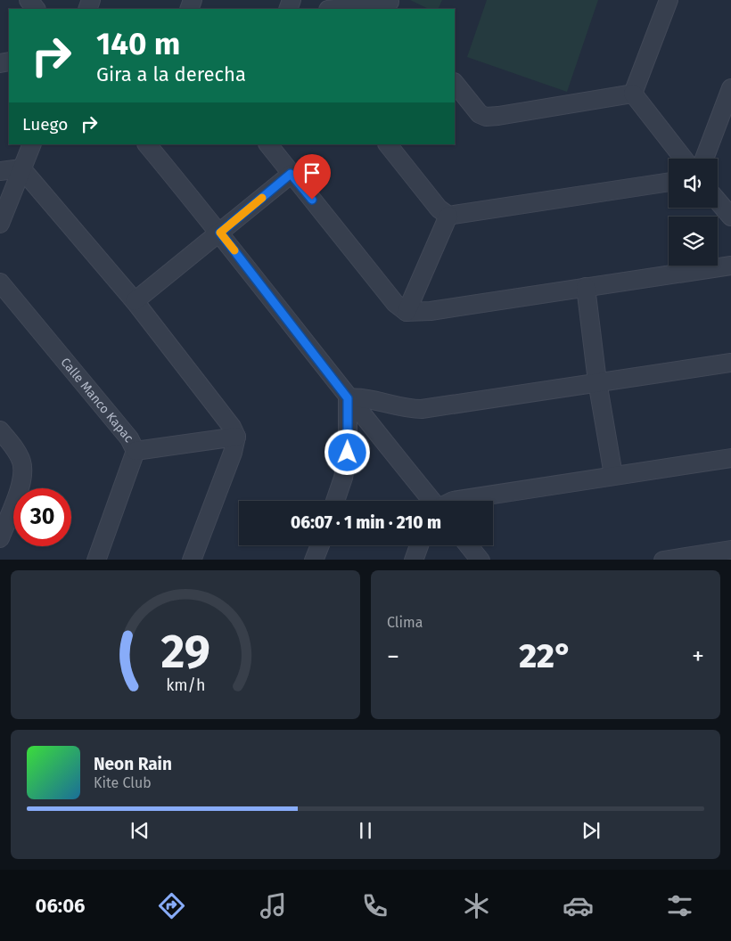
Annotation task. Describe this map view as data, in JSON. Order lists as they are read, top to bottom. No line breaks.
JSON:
{"streets":{"street":["Calle Manco Kapac"]},"page":{"turn":["140 m","Gira a la derecha"],"then":"Luego","limit":"30","trip":"06:07 · 1 min · 210 m","tile":"Clima","heat":["−","22°","+"],"song":["Neon Rain","Kite Club"],"tabs":"06:06","gauge":["29","km/h"]}}
